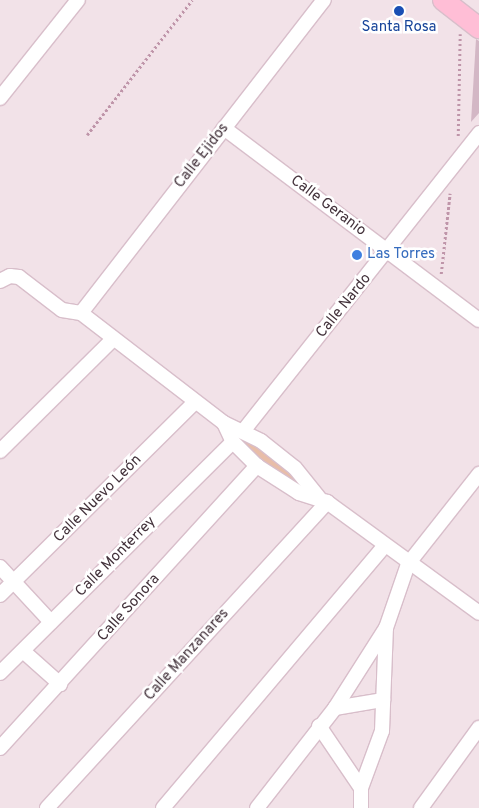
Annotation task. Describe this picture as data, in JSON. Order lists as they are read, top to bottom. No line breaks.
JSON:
{"streets":{"street":["Calle Ejidos","Calle Geranio","Calle Nardo","Calle Nuevo León","Calle Monterrey","Calle Sonora","Calle Manzanares"]},"crossings":[["Calle Ejidos","Calle Geranio"],["Calle Geranio","Calle Nardo"]],"places":["Santa Rosa","Las Torres"]}
